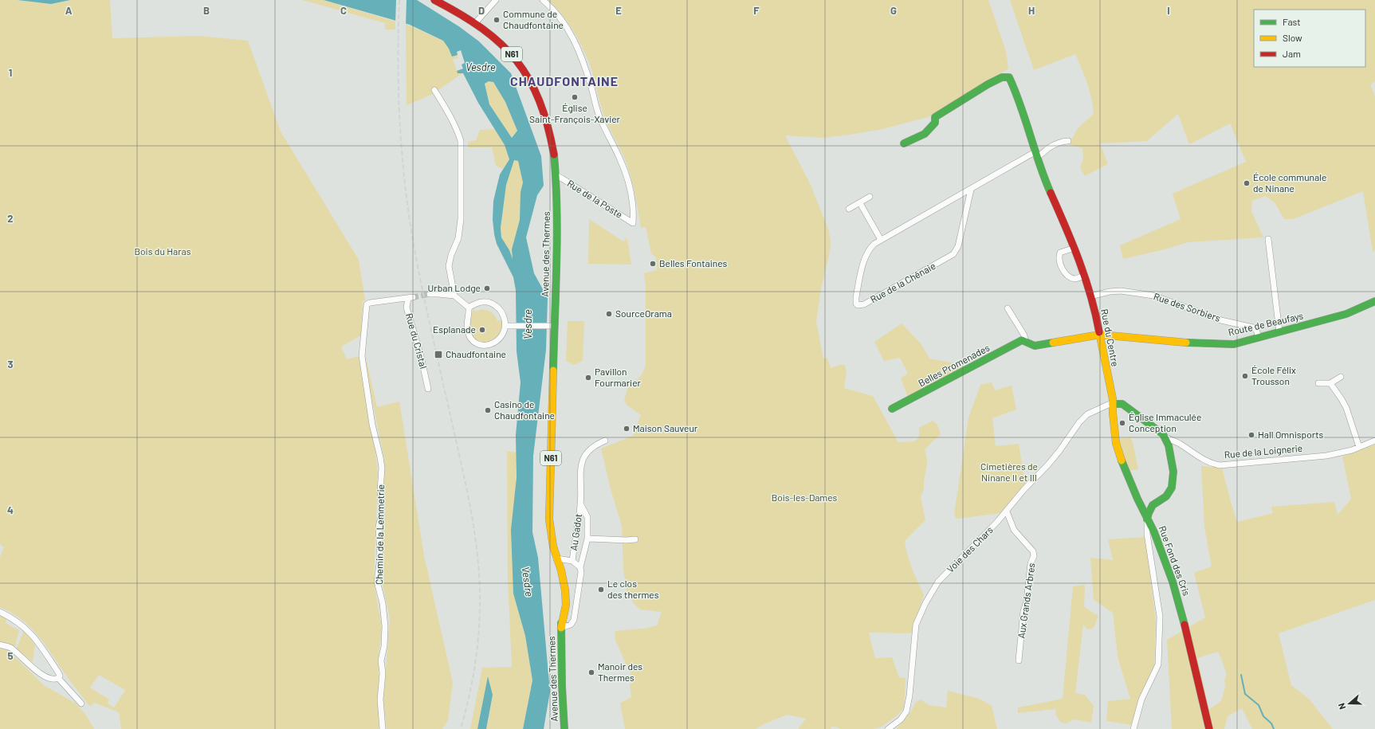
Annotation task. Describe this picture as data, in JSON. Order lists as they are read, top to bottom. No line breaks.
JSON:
{"streets":{"street":["N61","Rue de la Poste","Avenue des Thermes","Rue de la Chênaie","Rue des Sorbiers","Route de Beaufays","Rue du Centre","Rue du Cristal","Belles Promenades","Rue de la Loignerie","Au Gadot","Chemin de la Lemmetrie","Voie des Chars","Rue Fond des Cris","Aux Grands Arbres"]},"crossings":[["Rue de la Poste","Avenue des Thermes"],["Avenue des Thermes","Au Gadot"],["Rue de la Chênaie","Rue du Centre"],["Rue des Sorbiers","Route de Beaufays"],["Rue des Sorbiers","Rue du Centre"],["Route de Beaufays","Rue du Centre"],["Rue du Centre","Rue de la Loignerie"],["Rue du Centre","Voie des Chars"],["Rue du Centre","Rue Fond des Cris"],["Rue du Cristal","Chemin de la Lemmetrie"],["Rue de la Loignerie","Voie des Chars"],["Rue de la Loignerie","Rue Fond des Cris"],["Voie des Chars","Rue Fond des Cris"],["Voie des Chars","Aux Grands Arbres"]],"districts":["CHAUDFONTAINE"],"water":["Vesdre"],"parks":["Bois du Haras","Cimetières de Ninane II et III","Bois-les-Dames"],"places":{"other":["Commune de Chaudfontaine","Église Saint-François-Xavier","École communale de Ninane","Belles Fontaines","Urban Lodge","SourceOrama","Esplanade","École Félix Trousson","Pavillon Fourmarier","Casino de Chaudfontaine","Église Immaculée Conception","Maison Sauveur","Hall Omnisports","Le clos des thermes","Manoir des Thermes"],"transit":["Chaudfontaine"]},"legend":["Fast","Slow","Jam"],"north":"left","grid":{"columns":["A","B","C","D","E","F","G","H","I"],"rows":["1","2","3","4","5"]}}
